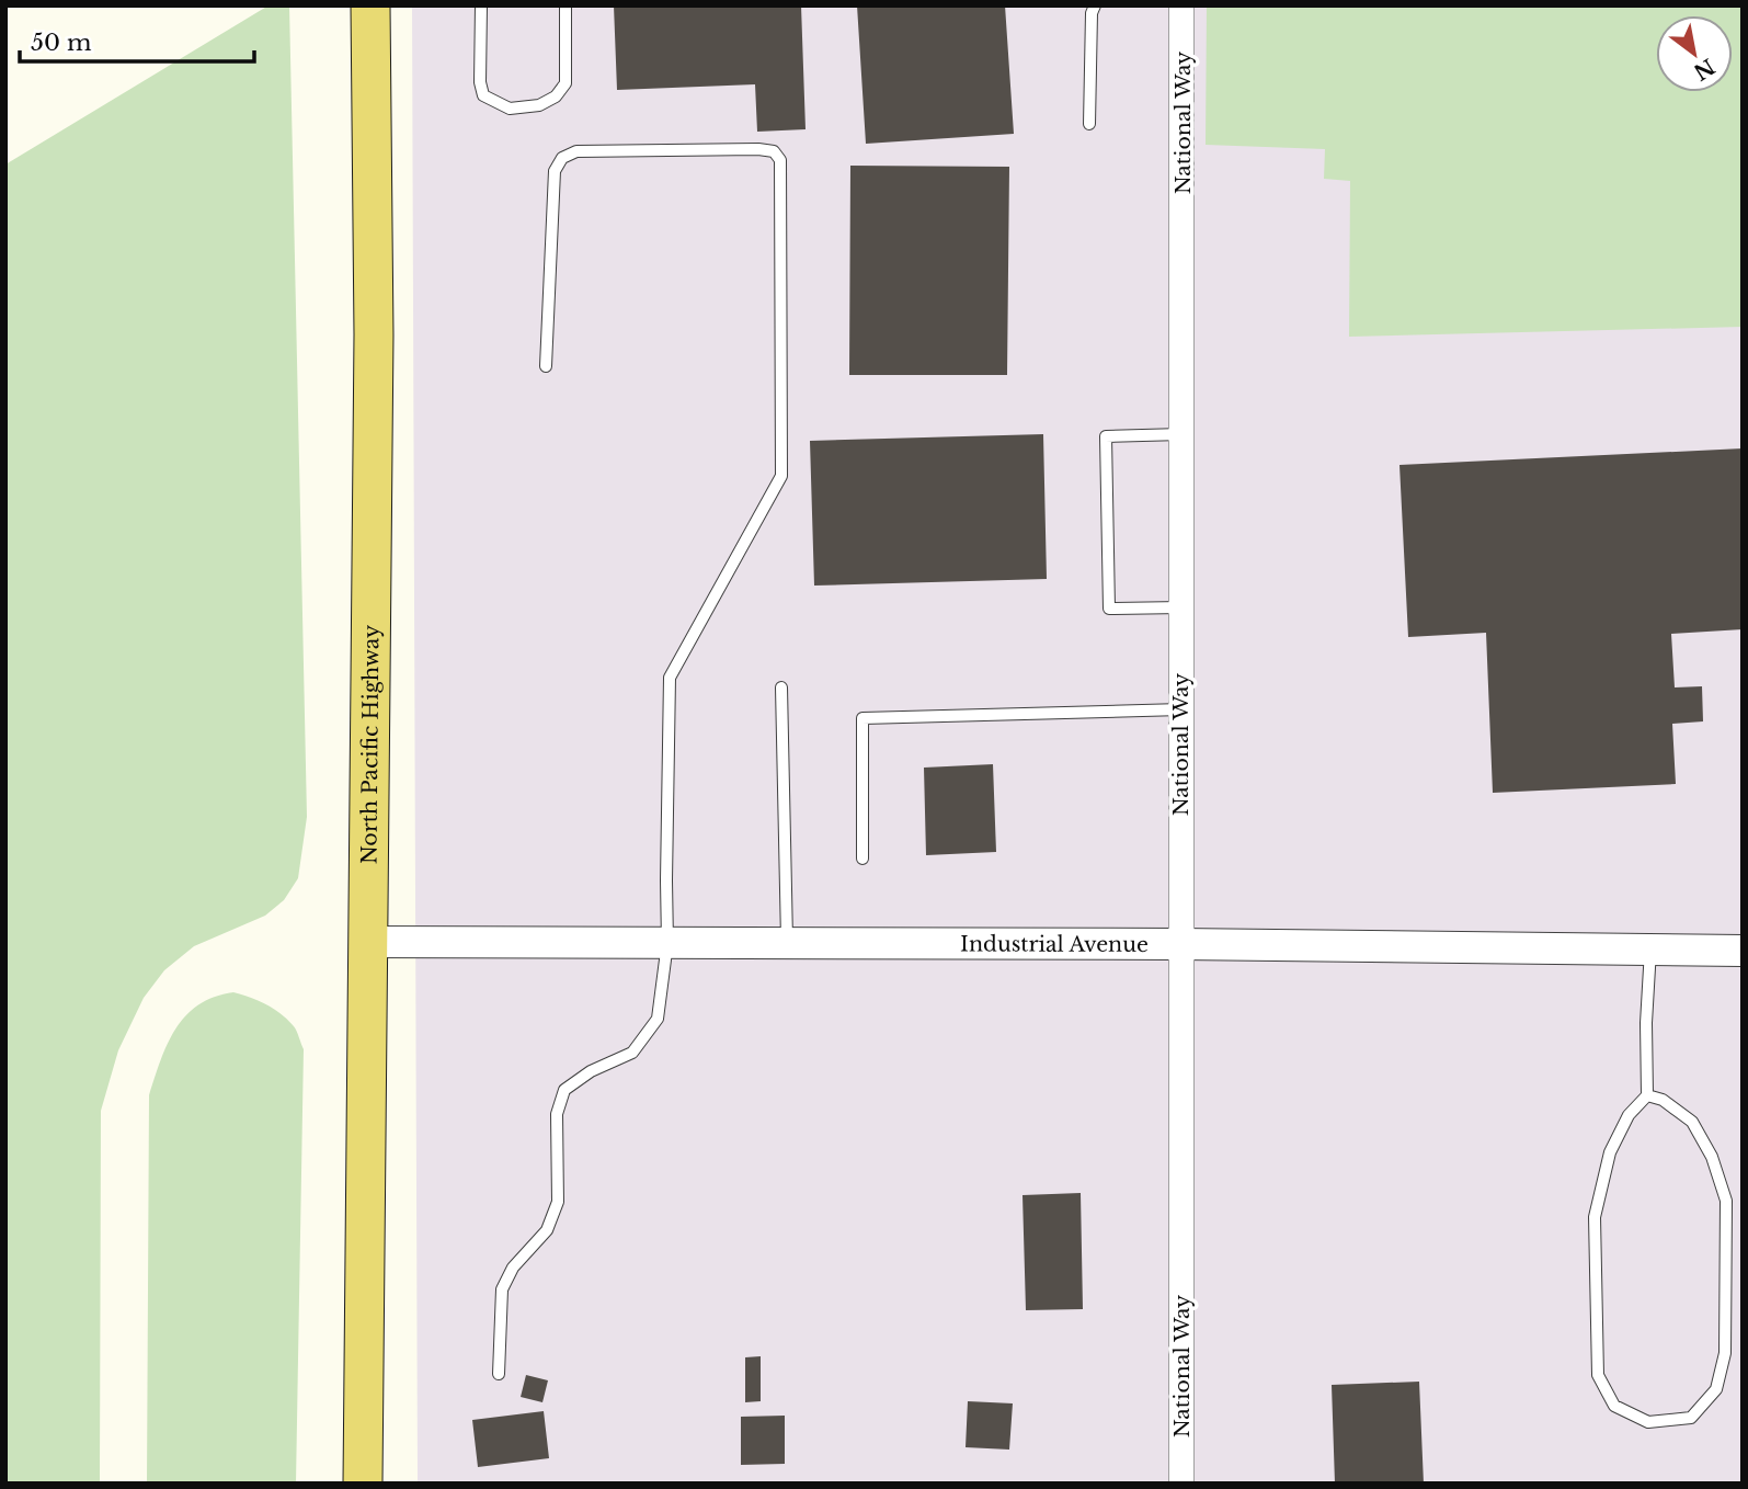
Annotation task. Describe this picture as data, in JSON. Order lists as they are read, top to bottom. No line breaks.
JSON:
{"streets":{"main road":["North Pacific Highway"],"street":["National Way","Industrial Avenue"]},"crossings":[["National Way","Industrial Avenue"],["North Pacific Highway","Industrial Avenue"]],"scale_bar":"50 m","north":"bottom right"}
